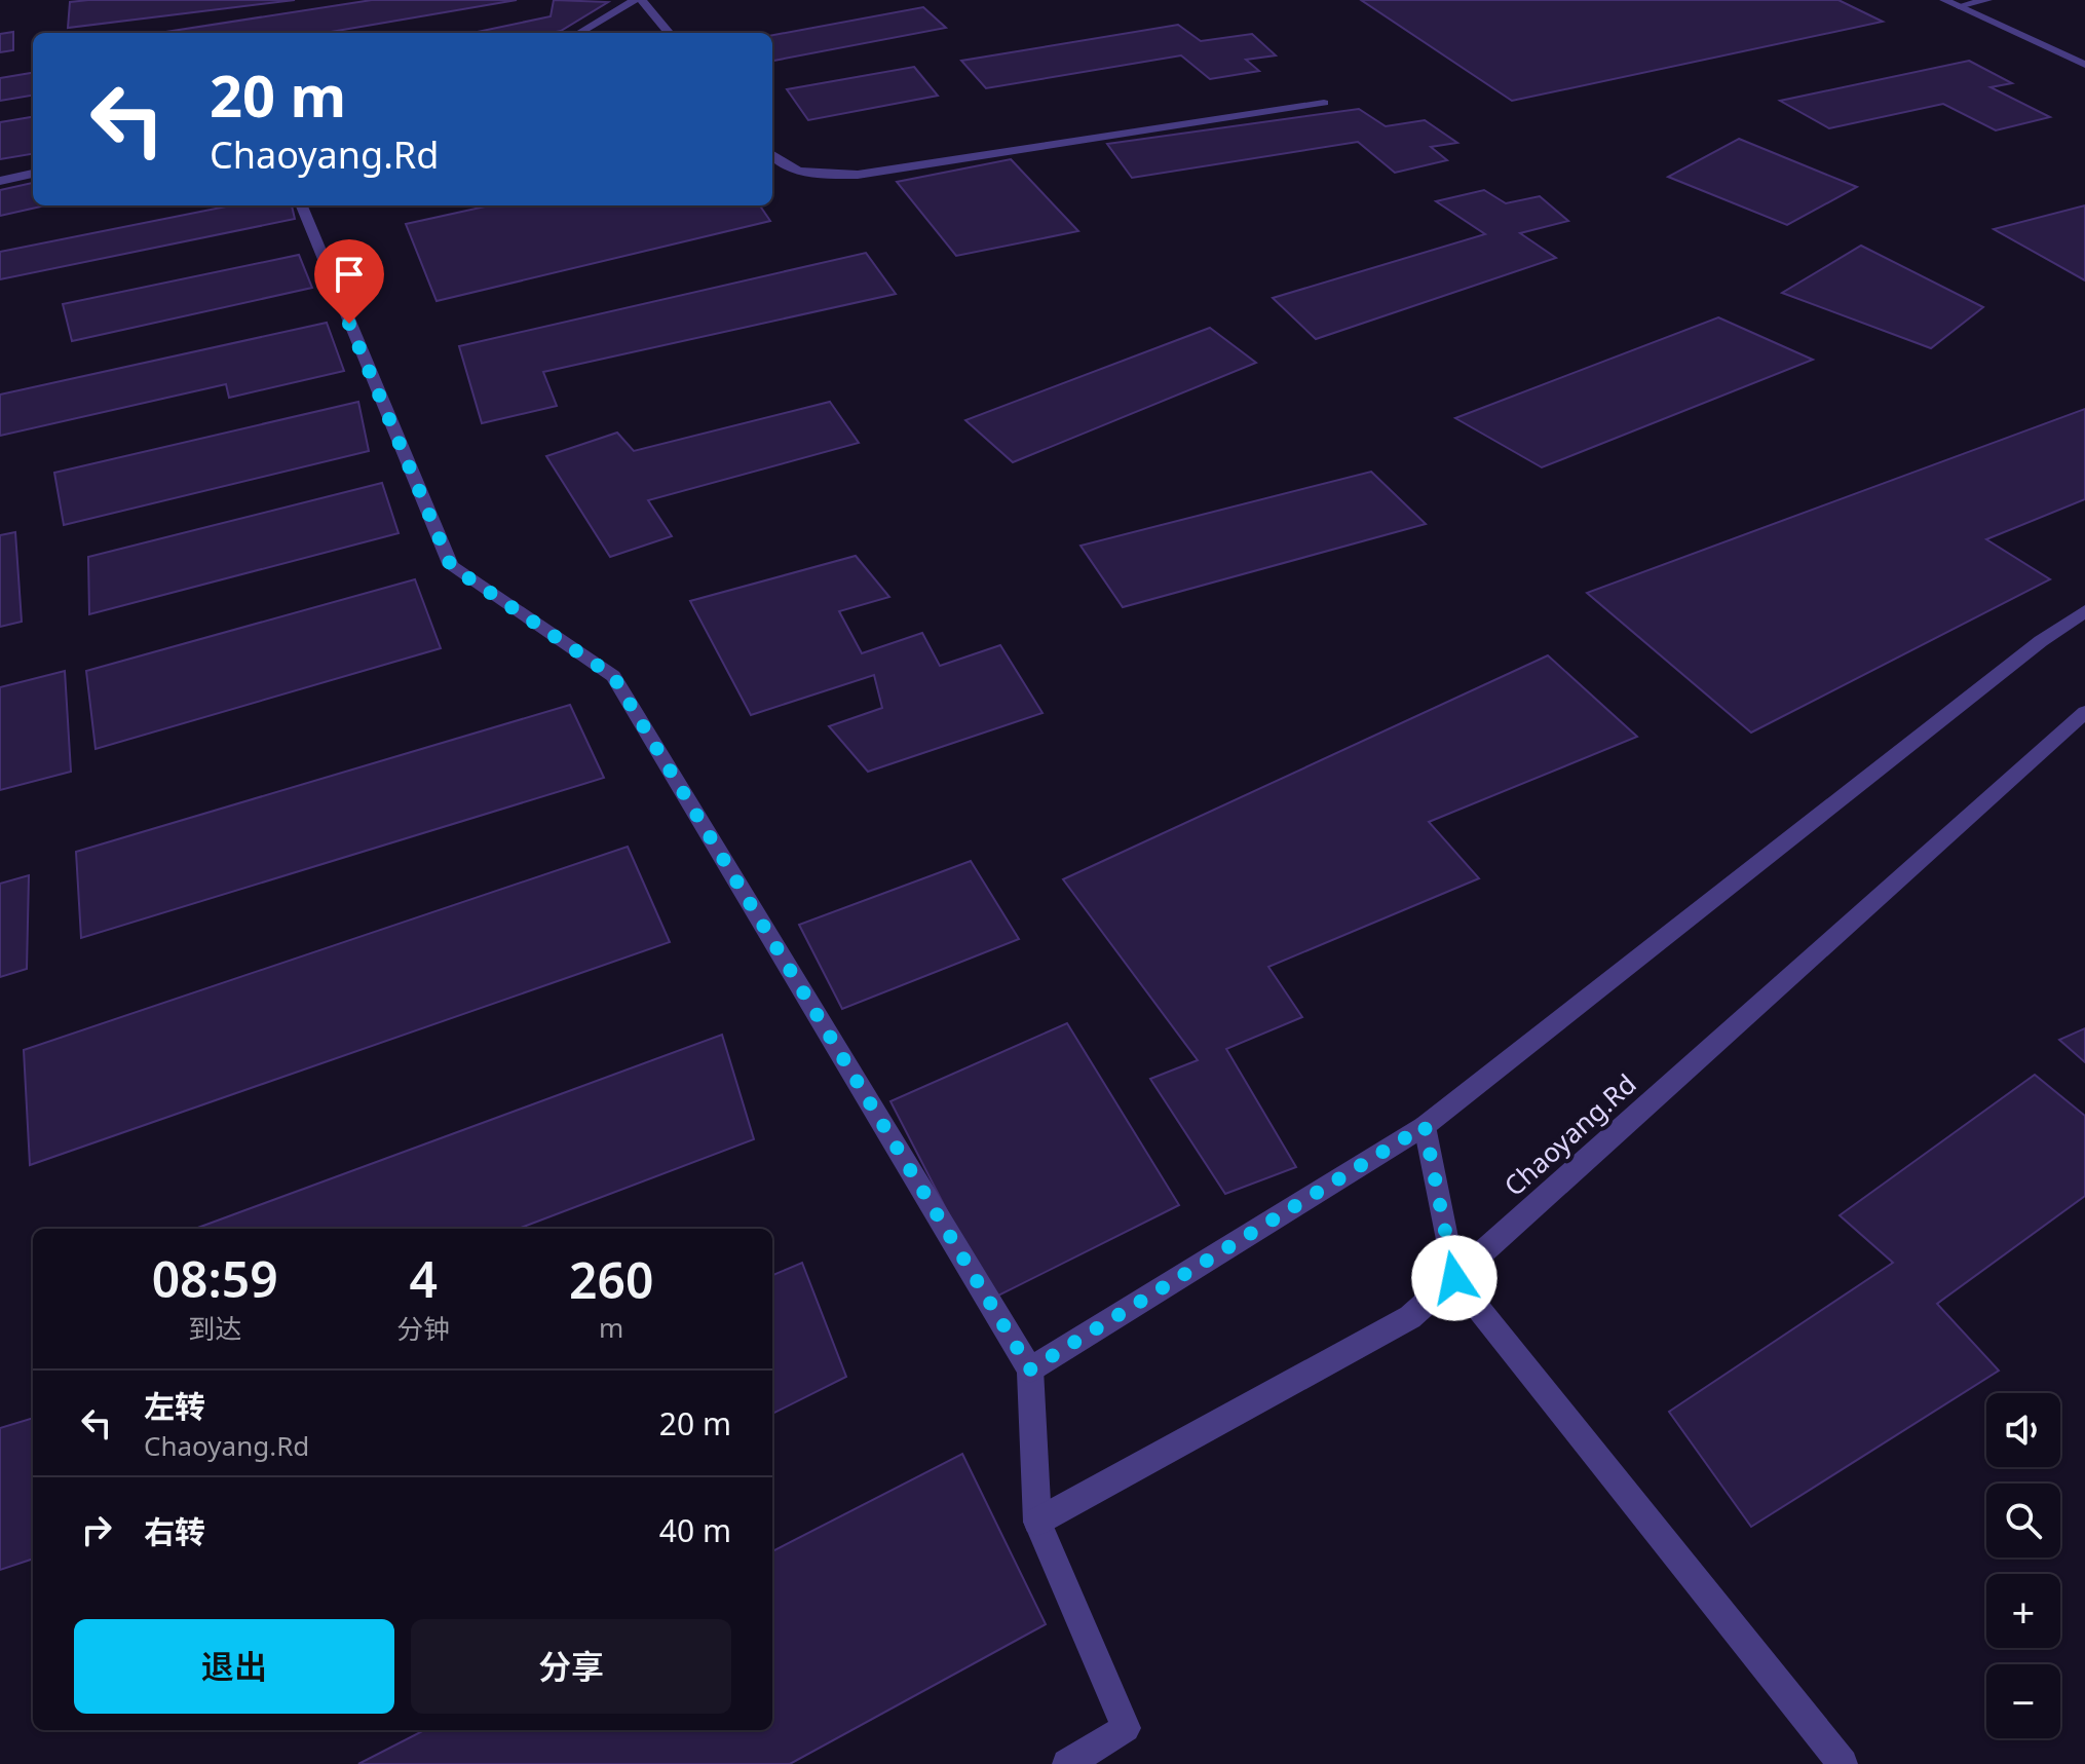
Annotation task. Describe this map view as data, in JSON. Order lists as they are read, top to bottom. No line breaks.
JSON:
{"streets":{"street":["Chaoyang.Rd"]},"page":{"turn":["20 m","Chaoyang.Rd"],"eta":["08:59","到达","4","分钟","260","m"],"list":[{"name":"左转","note":"Chaoyang.Rd","value":"20 m"},{"name":"右转","value":"40 m"}],"map_buttons":["+","−"],"buttons":["退出","分享"]}}
